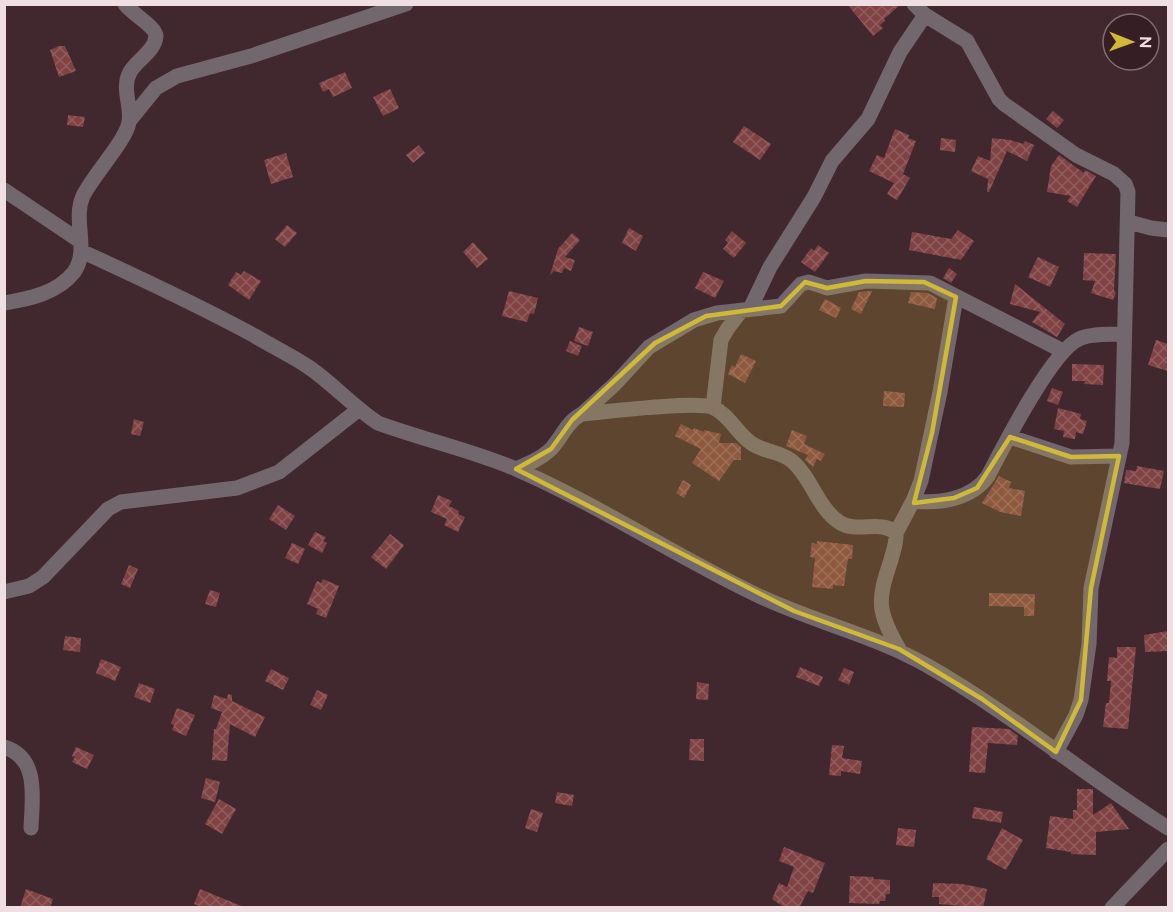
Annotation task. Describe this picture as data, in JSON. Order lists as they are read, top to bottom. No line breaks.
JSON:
{"north":"right"}
